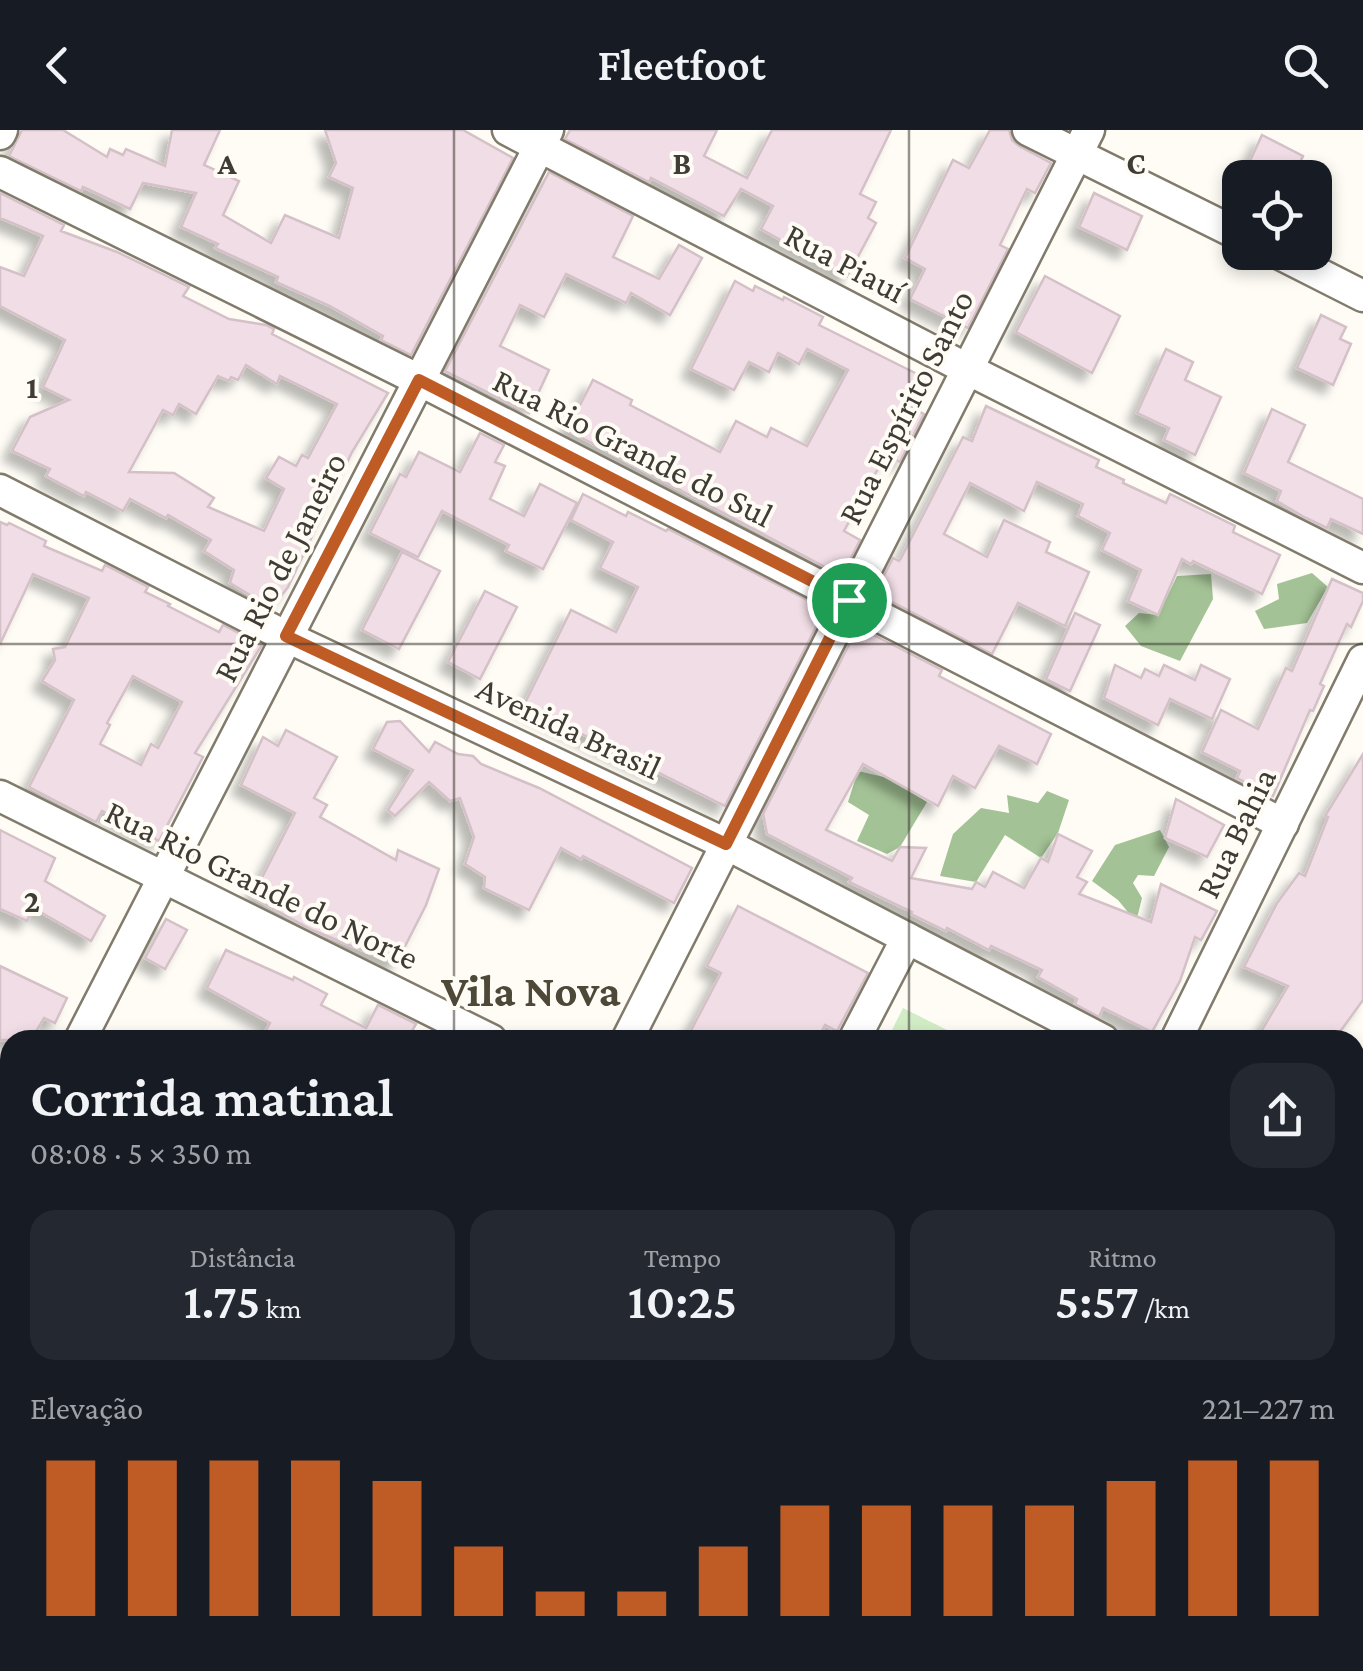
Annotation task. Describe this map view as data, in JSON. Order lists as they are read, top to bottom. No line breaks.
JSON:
{"streets":{"street":["Rua Piauí","Rua Espírito Santo","Rua Rio Grande do Sul","Rua Rio de Janeiro","Avenida Brasil","Rua Bahia","Rua Rio Grande do Norte"]},"crossings":[["Rua Piauí","Rua Espírito Santo"],["Rua Piauí","Rua Rio de Janeiro"],["Rua Espírito Santo","Rua Rio Grande do Sul"],["Rua Espírito Santo","Avenida Brasil"],["Rua Rio Grande do Sul","Rua Rio de Janeiro"],["Rua Rio Grande do Sul","Rua Bahia"],["Rua Rio de Janeiro","Avenida Brasil"],["Rua Rio de Janeiro","Rua Rio Grande do Norte"]],"districts":["Vila Nova"],"page":{"header":"Fleetfoot","heading":["Corrida matinal","08:08 · 5 × 350 m"],"stats":[["Distância","1.75 km"],["Tempo","10:25"],["Ritmo","5:57 /km"]],"chart":["Elevação","221–227 m"]},"grid":{"columns":["A","B","C"],"rows":["1","2"]}}
